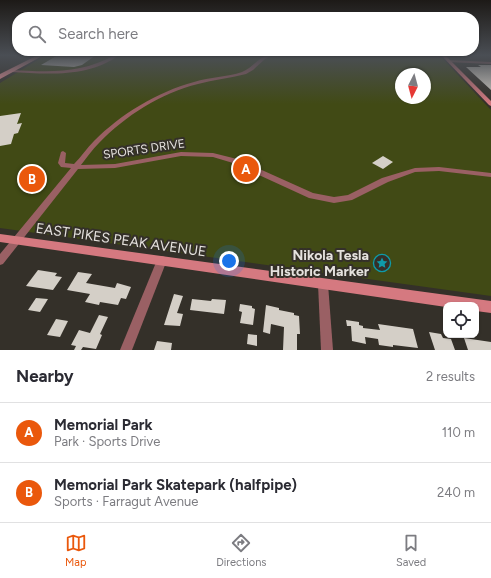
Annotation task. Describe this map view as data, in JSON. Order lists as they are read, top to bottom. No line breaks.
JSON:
{"streets":{"main road":["EAST PIKES PEAK AVENUE"],"street":["SPORTS DRIVE"]},"places":{"place":["Nikola Tesla Historic Marker"]},"north":"bottom","page":{"search":"Search here","pins":["A","B"],"heading":["Nearby","2 results"],"list":[{"mark":"A","name":"Memorial Park","note":"Park · Sports Drive","value":"110 m"},{"mark":"B","name":"Memorial Park Skatepark (halfpipe)","note":"Sports · Farragut Avenue","value":"240 m"}],"nav":["Map","Directions","Saved"]}}
